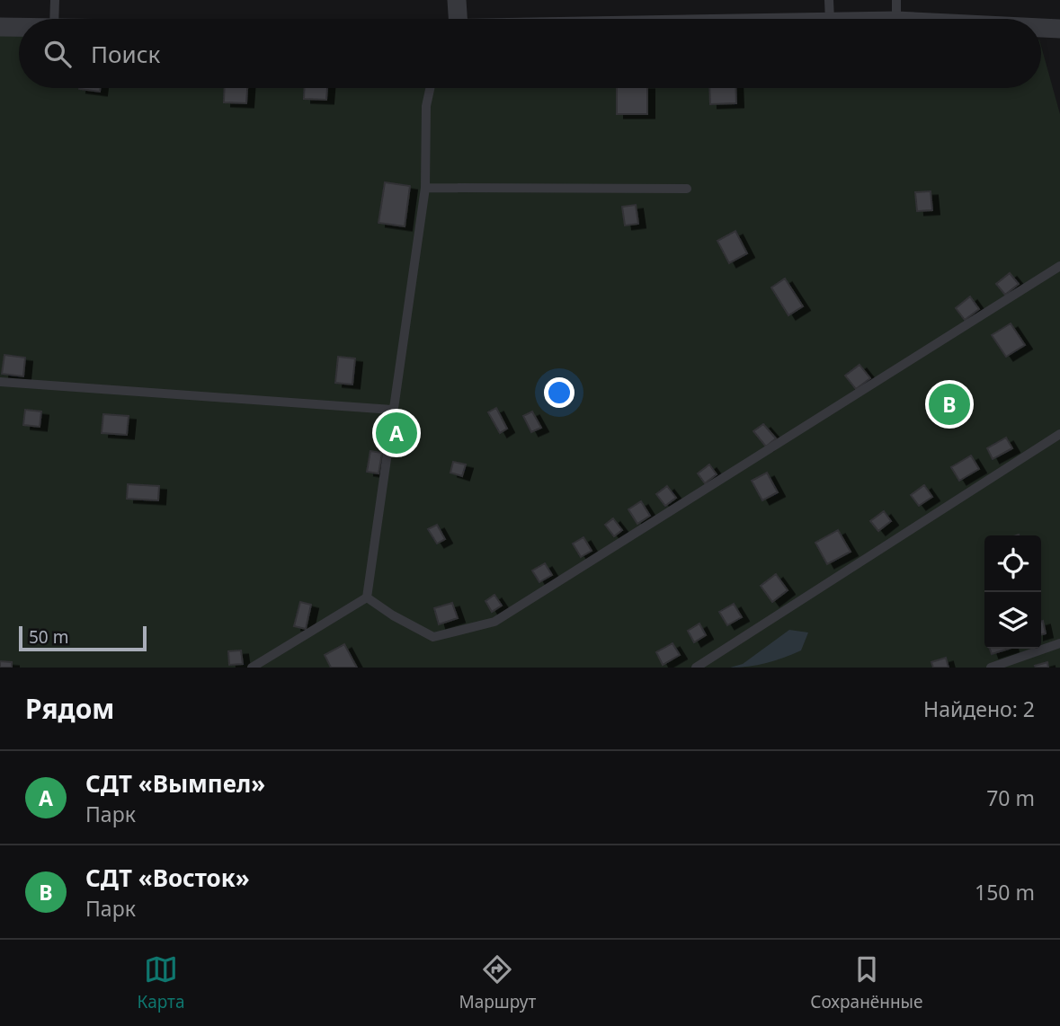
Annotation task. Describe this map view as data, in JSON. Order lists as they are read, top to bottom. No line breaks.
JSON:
{"scale_bar":"50 m","page":{"search":"Поиск","pins":["B","A"],"scale":"50 m","heading":["Рядом","Найдено: 2"],"list":[{"mark":"A","name":"СДТ «Вымпел»","note":"Парк","value":"70 m"},{"mark":"B","name":"СДТ «Восток»","note":"Парк","value":"150 m"}],"nav":["Карта","Маршрут","Сохранённые"]}}
